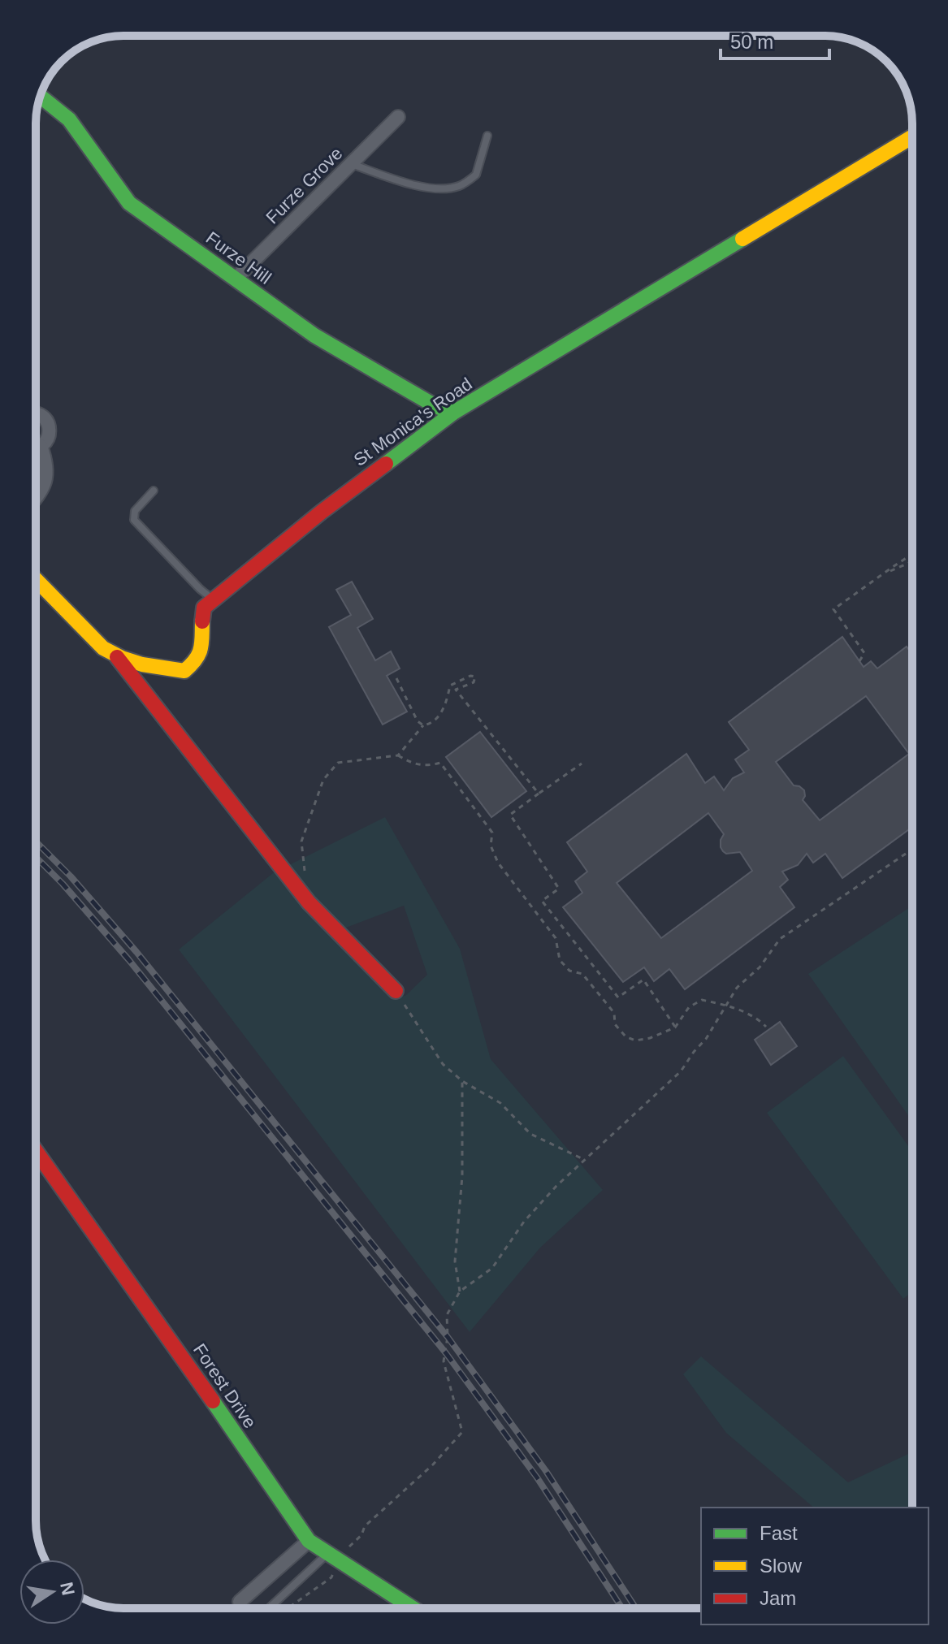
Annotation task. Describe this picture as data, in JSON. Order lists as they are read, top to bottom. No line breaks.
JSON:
{"streets":{"street":["Furze Grove","Furze Hill","St Monica's Road","Forest Drive"]},"crossings":[["Furze Grove","Furze Hill"],["Furze Hill","St Monica's Road"]],"legend":["Fast","Slow","Jam"],"scale_bar":"50 m","north":"right"}
